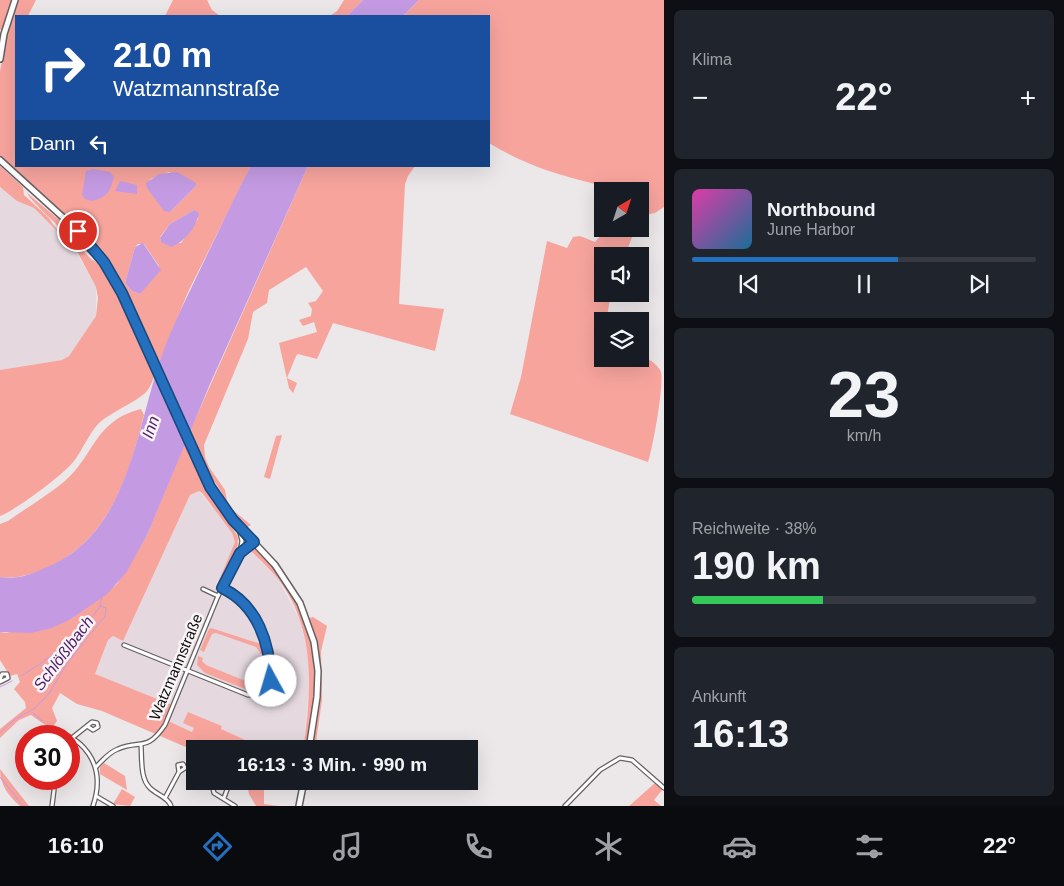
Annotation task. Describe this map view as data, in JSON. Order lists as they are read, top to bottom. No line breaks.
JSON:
{"streets":{"street":["Watzmannstraße"]},"water":["Inn","Schlößlbach"],"north":"top right","page":{"tile":["Klima",["23","km/h"],["Reichweite · 38%","190 km"],["Ankunft","16:13"]],"turn":["210 m","Watzmannstraße"],"heat":["−","22°","+"],"then":"Dann","song":["Northbound","June Harbor"],"limit":"30","trip":"16:13 · 3 Min. · 990 m","tabs":["16:10","22°"]}}
